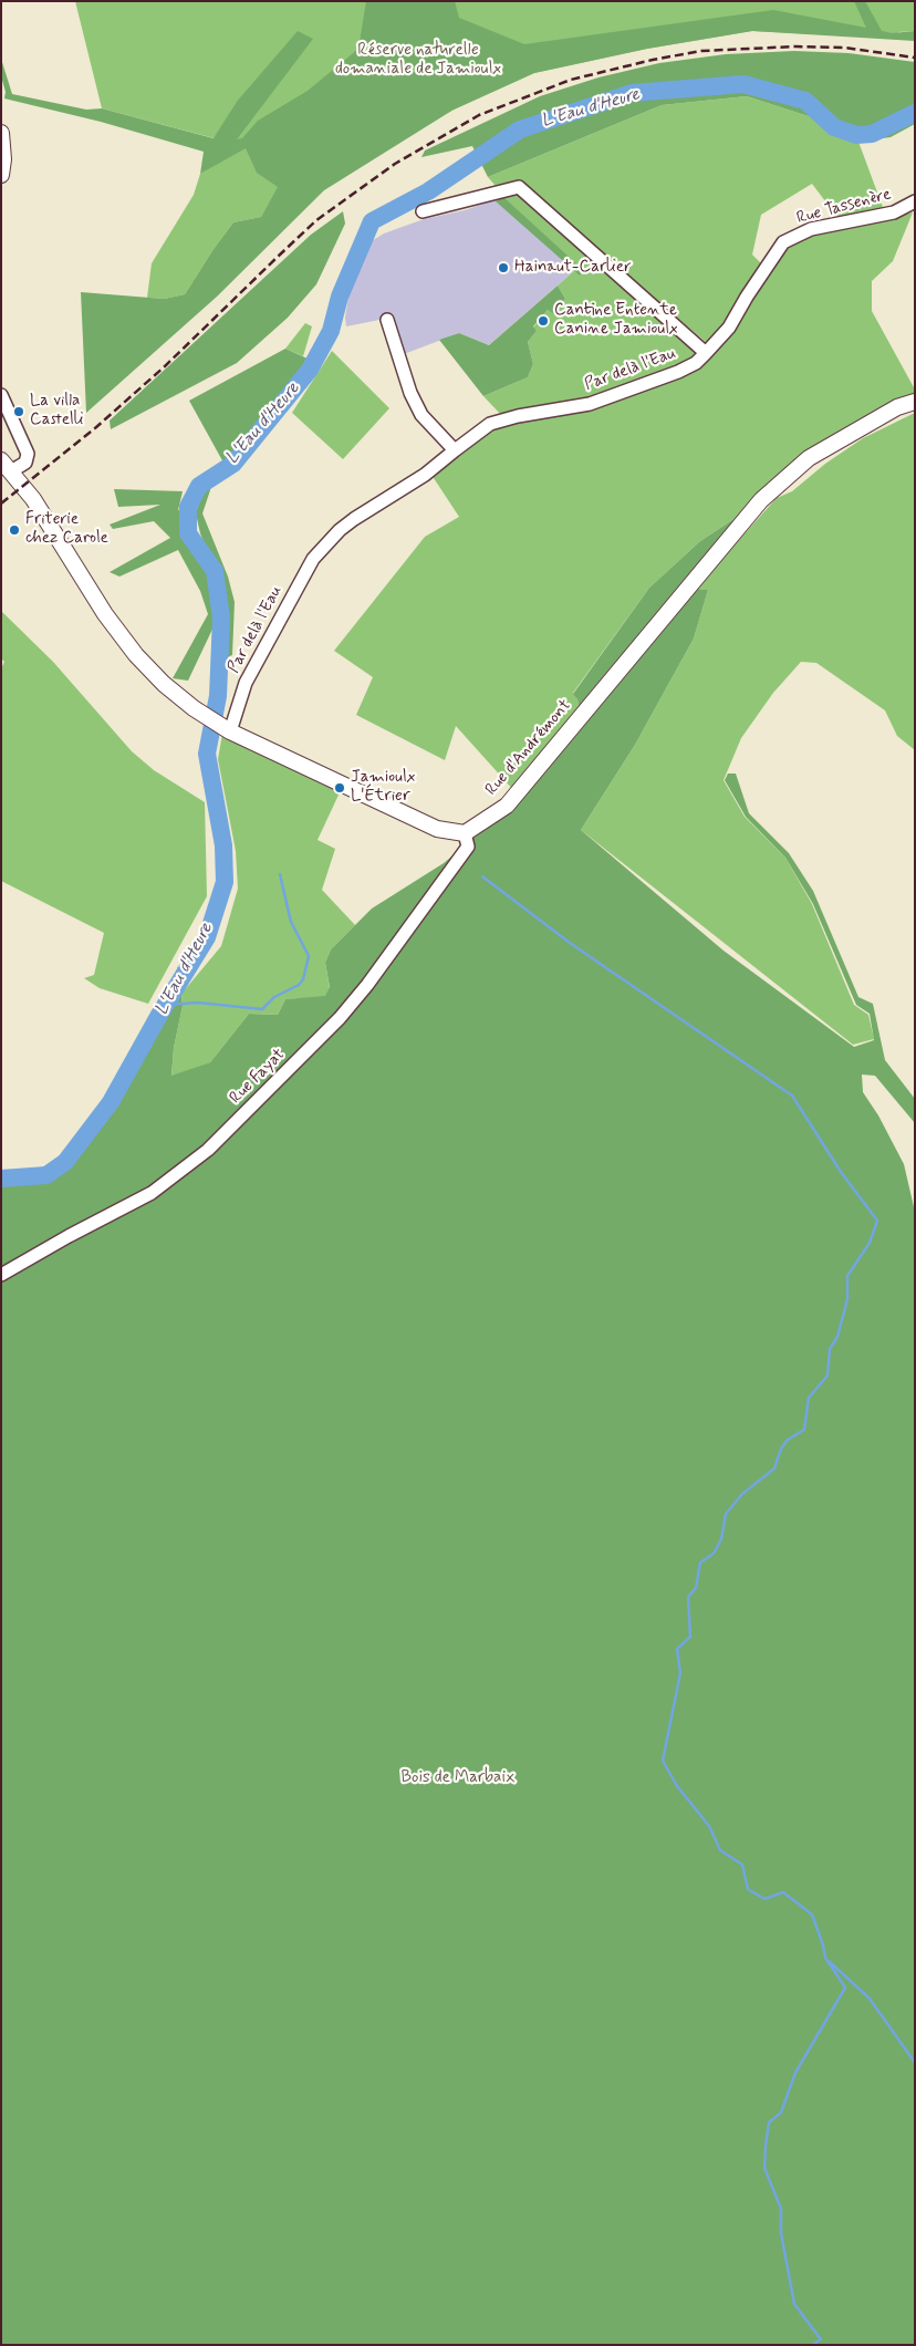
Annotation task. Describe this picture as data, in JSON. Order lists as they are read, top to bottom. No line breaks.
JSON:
{"streets":{"street":["Rue Tassenère","Par delà l'Eau","Rue d'Andrémont","Rue Fayat"]},"crossings":[["Rue Tassenère","Par delà l'Eau"],["Rue d'Andrémont","Rue Fayat"]],"water":["L'Eau d'Heure"],"parks":["Réserve naturelle domaniale de Jamioulx","Bois de Marbaix"],"places":["Hainaut-Carlier","Cantine Entente Canine Jamioulx","La villa Castelli","Friterie chez Carole","Jamioulx L'Étrier"]}
